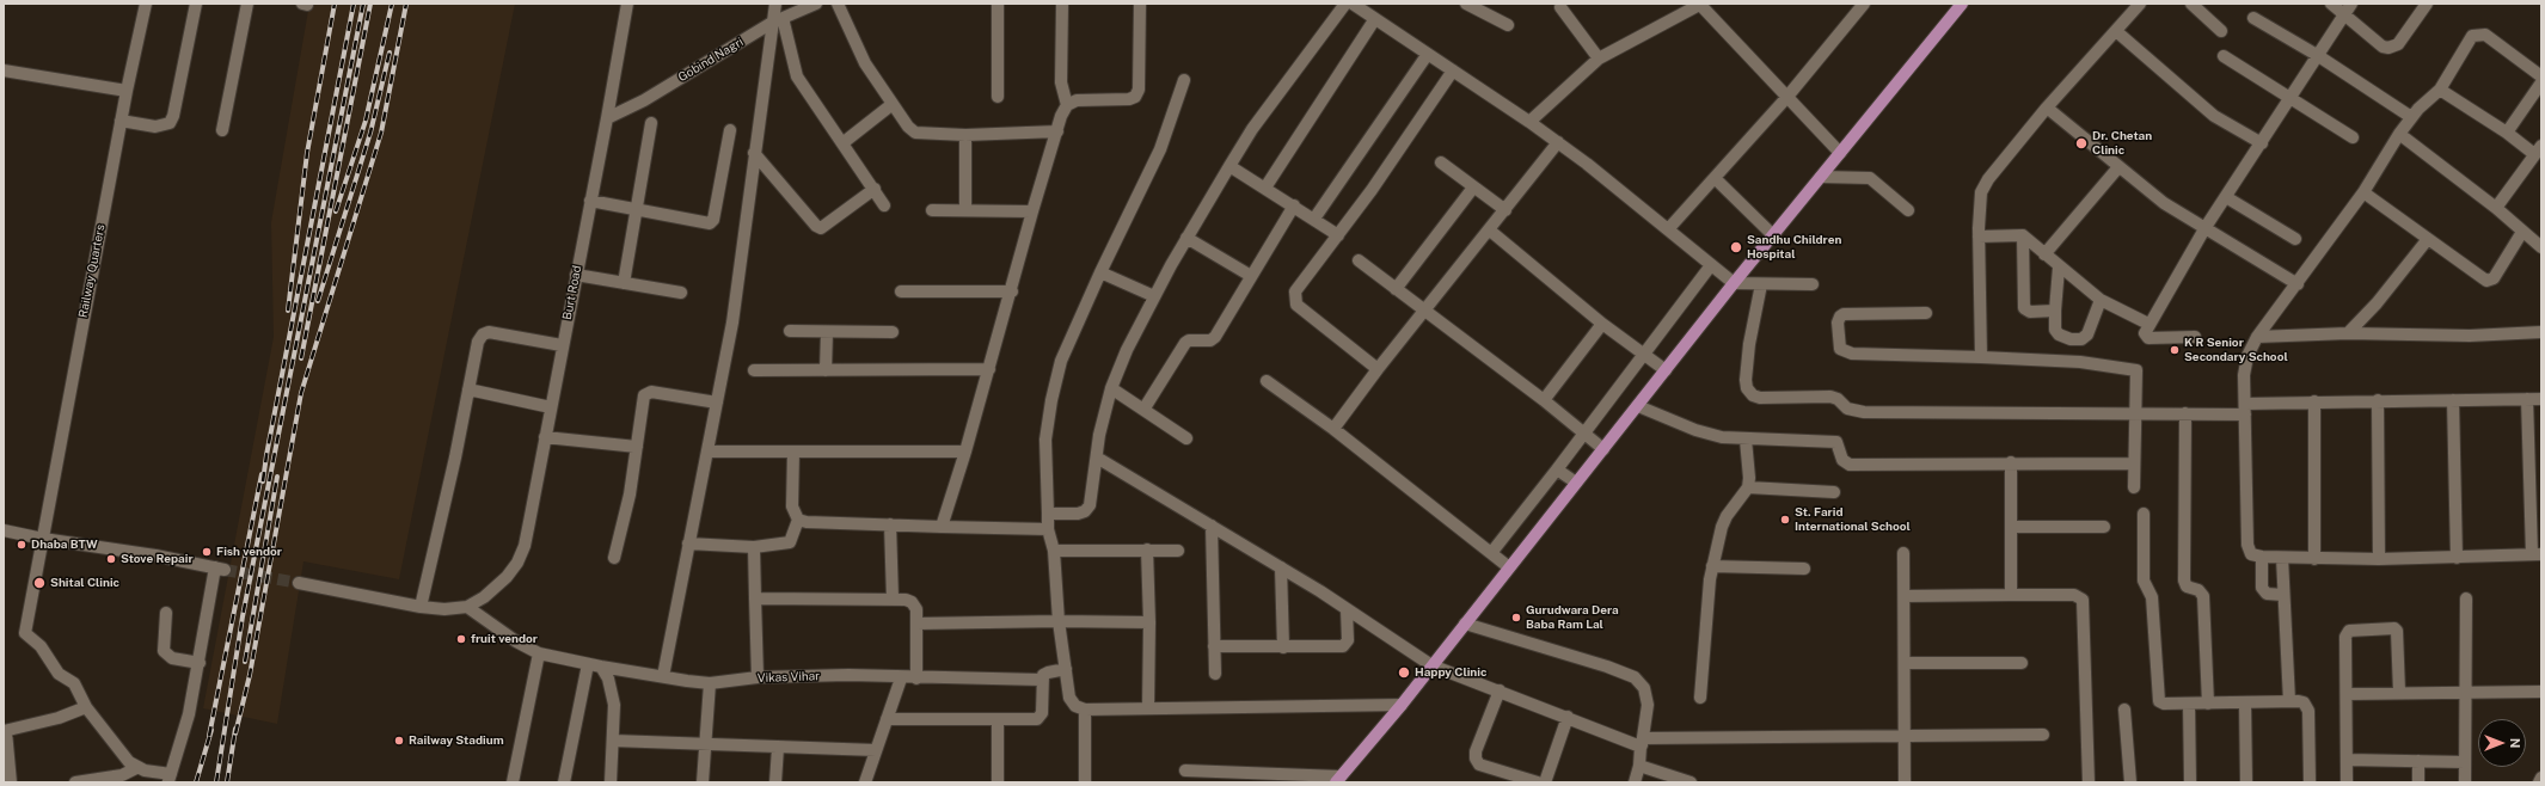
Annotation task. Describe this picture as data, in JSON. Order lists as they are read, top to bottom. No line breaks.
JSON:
{"streets":{"street":["Gobind Nagri","Railway Quarters","Burt Road","Vikas Vihar"]},"crossings":[["Gobind Nagri","Burt Road"],["Burt Road","Vikas Vihar"]],"places":["Dr. Chetan Clinic","Sandhu Children Hospital","K R Senior Secondary School","St. Farid International School","Dhaba BTW","Fish vendor","Stove Repair","Shital Clinic","Gurudwara Dera Baba Ram Lal","fruit vendor","Happy Clinic","Railway Stadium"],"north":"right"}
